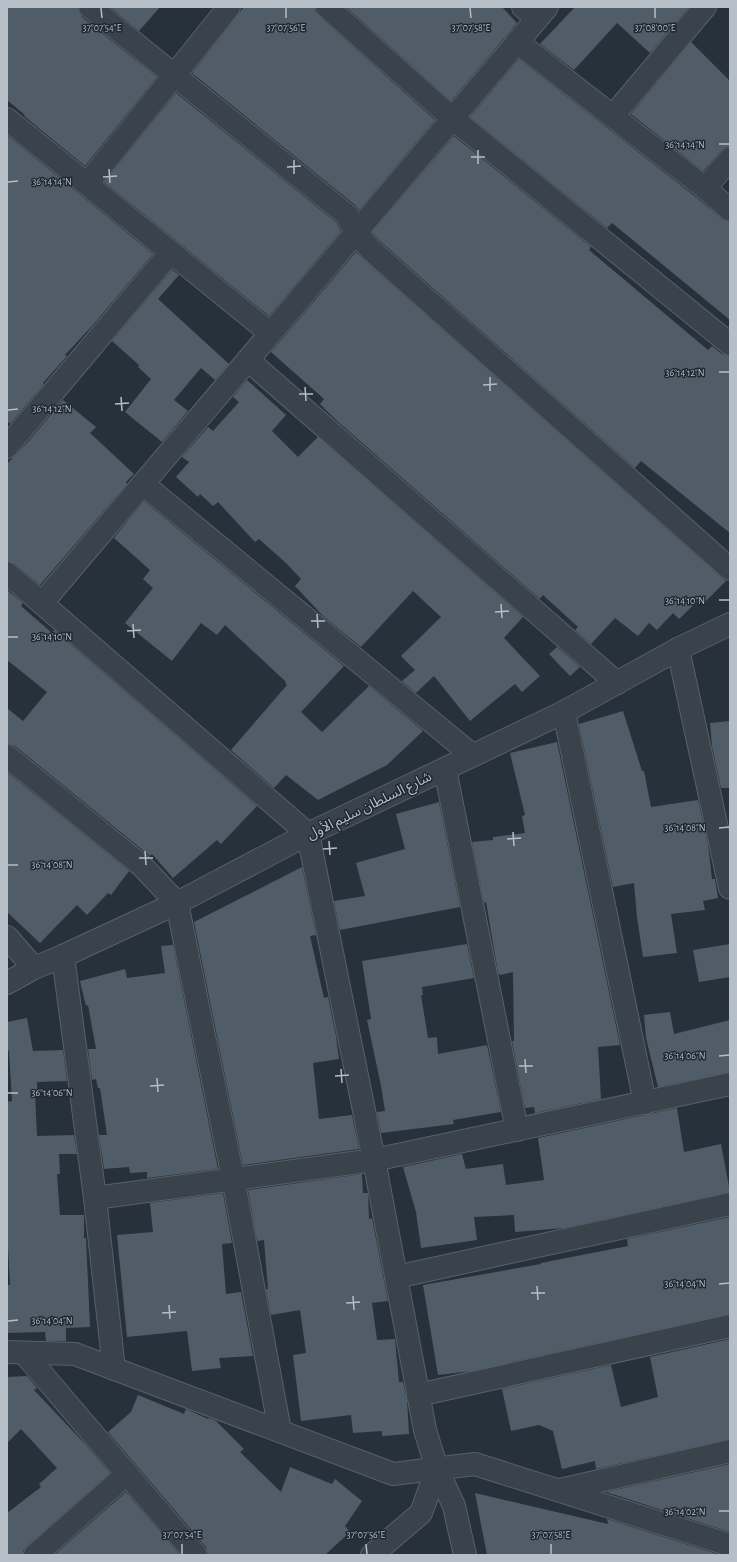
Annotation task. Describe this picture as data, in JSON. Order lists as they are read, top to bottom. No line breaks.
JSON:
{"streets":{"street":["شارع السلطان سليم الأول"]},"coordinates":["37°08'00\"E","37°07'54\"E","37°07'56\"E","37°07'58\"E","36°14'14\"N","36°14'12\"N","36°14'10\"N","36°14'08\"N","36°14'06\"N","36°14'04\"N","36°14'02\"N"]}
